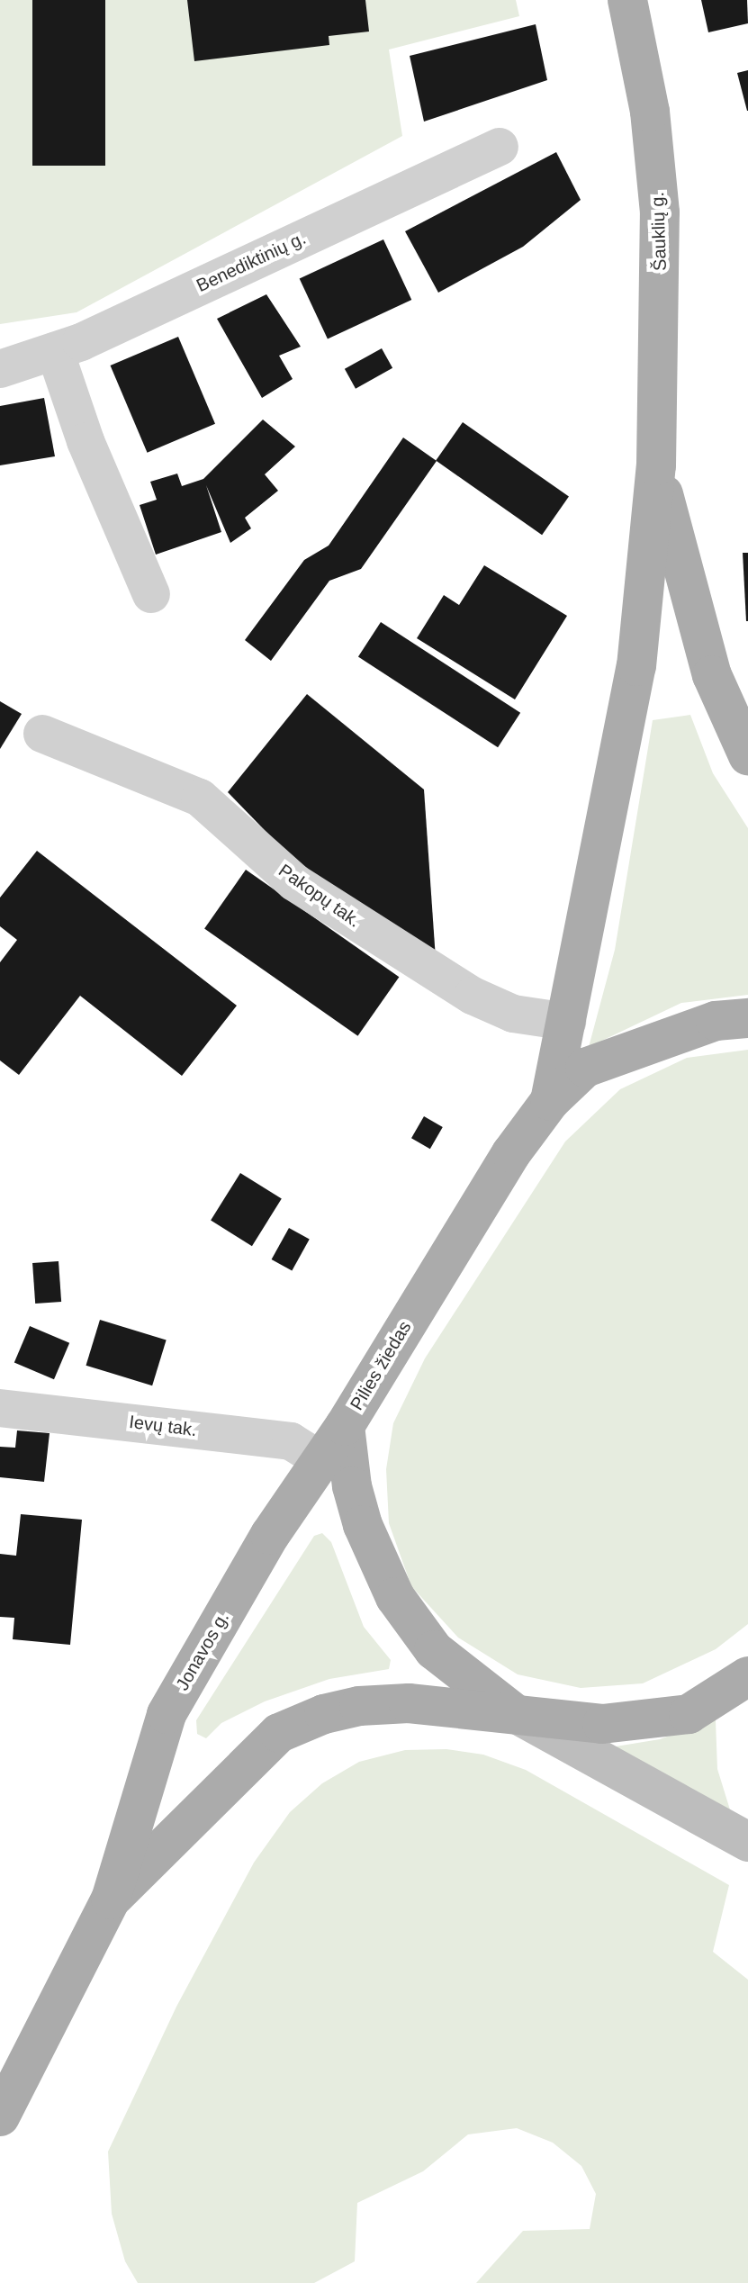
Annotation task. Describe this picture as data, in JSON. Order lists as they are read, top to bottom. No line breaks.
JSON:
{"streets":{"main road":["Šauklių g.","Pilies žiedas","Jonavos g."],"street":["Benediktinių g.","Pakopų tak.","Ievų tak."]},"crossings":[["Šauklių g.","Pakopų tak."],["Šauklių g.","Pilies žiedas"],["Pilies žiedas","Jonavos g."],["Ievų tak.","Jonavos g."]]}
